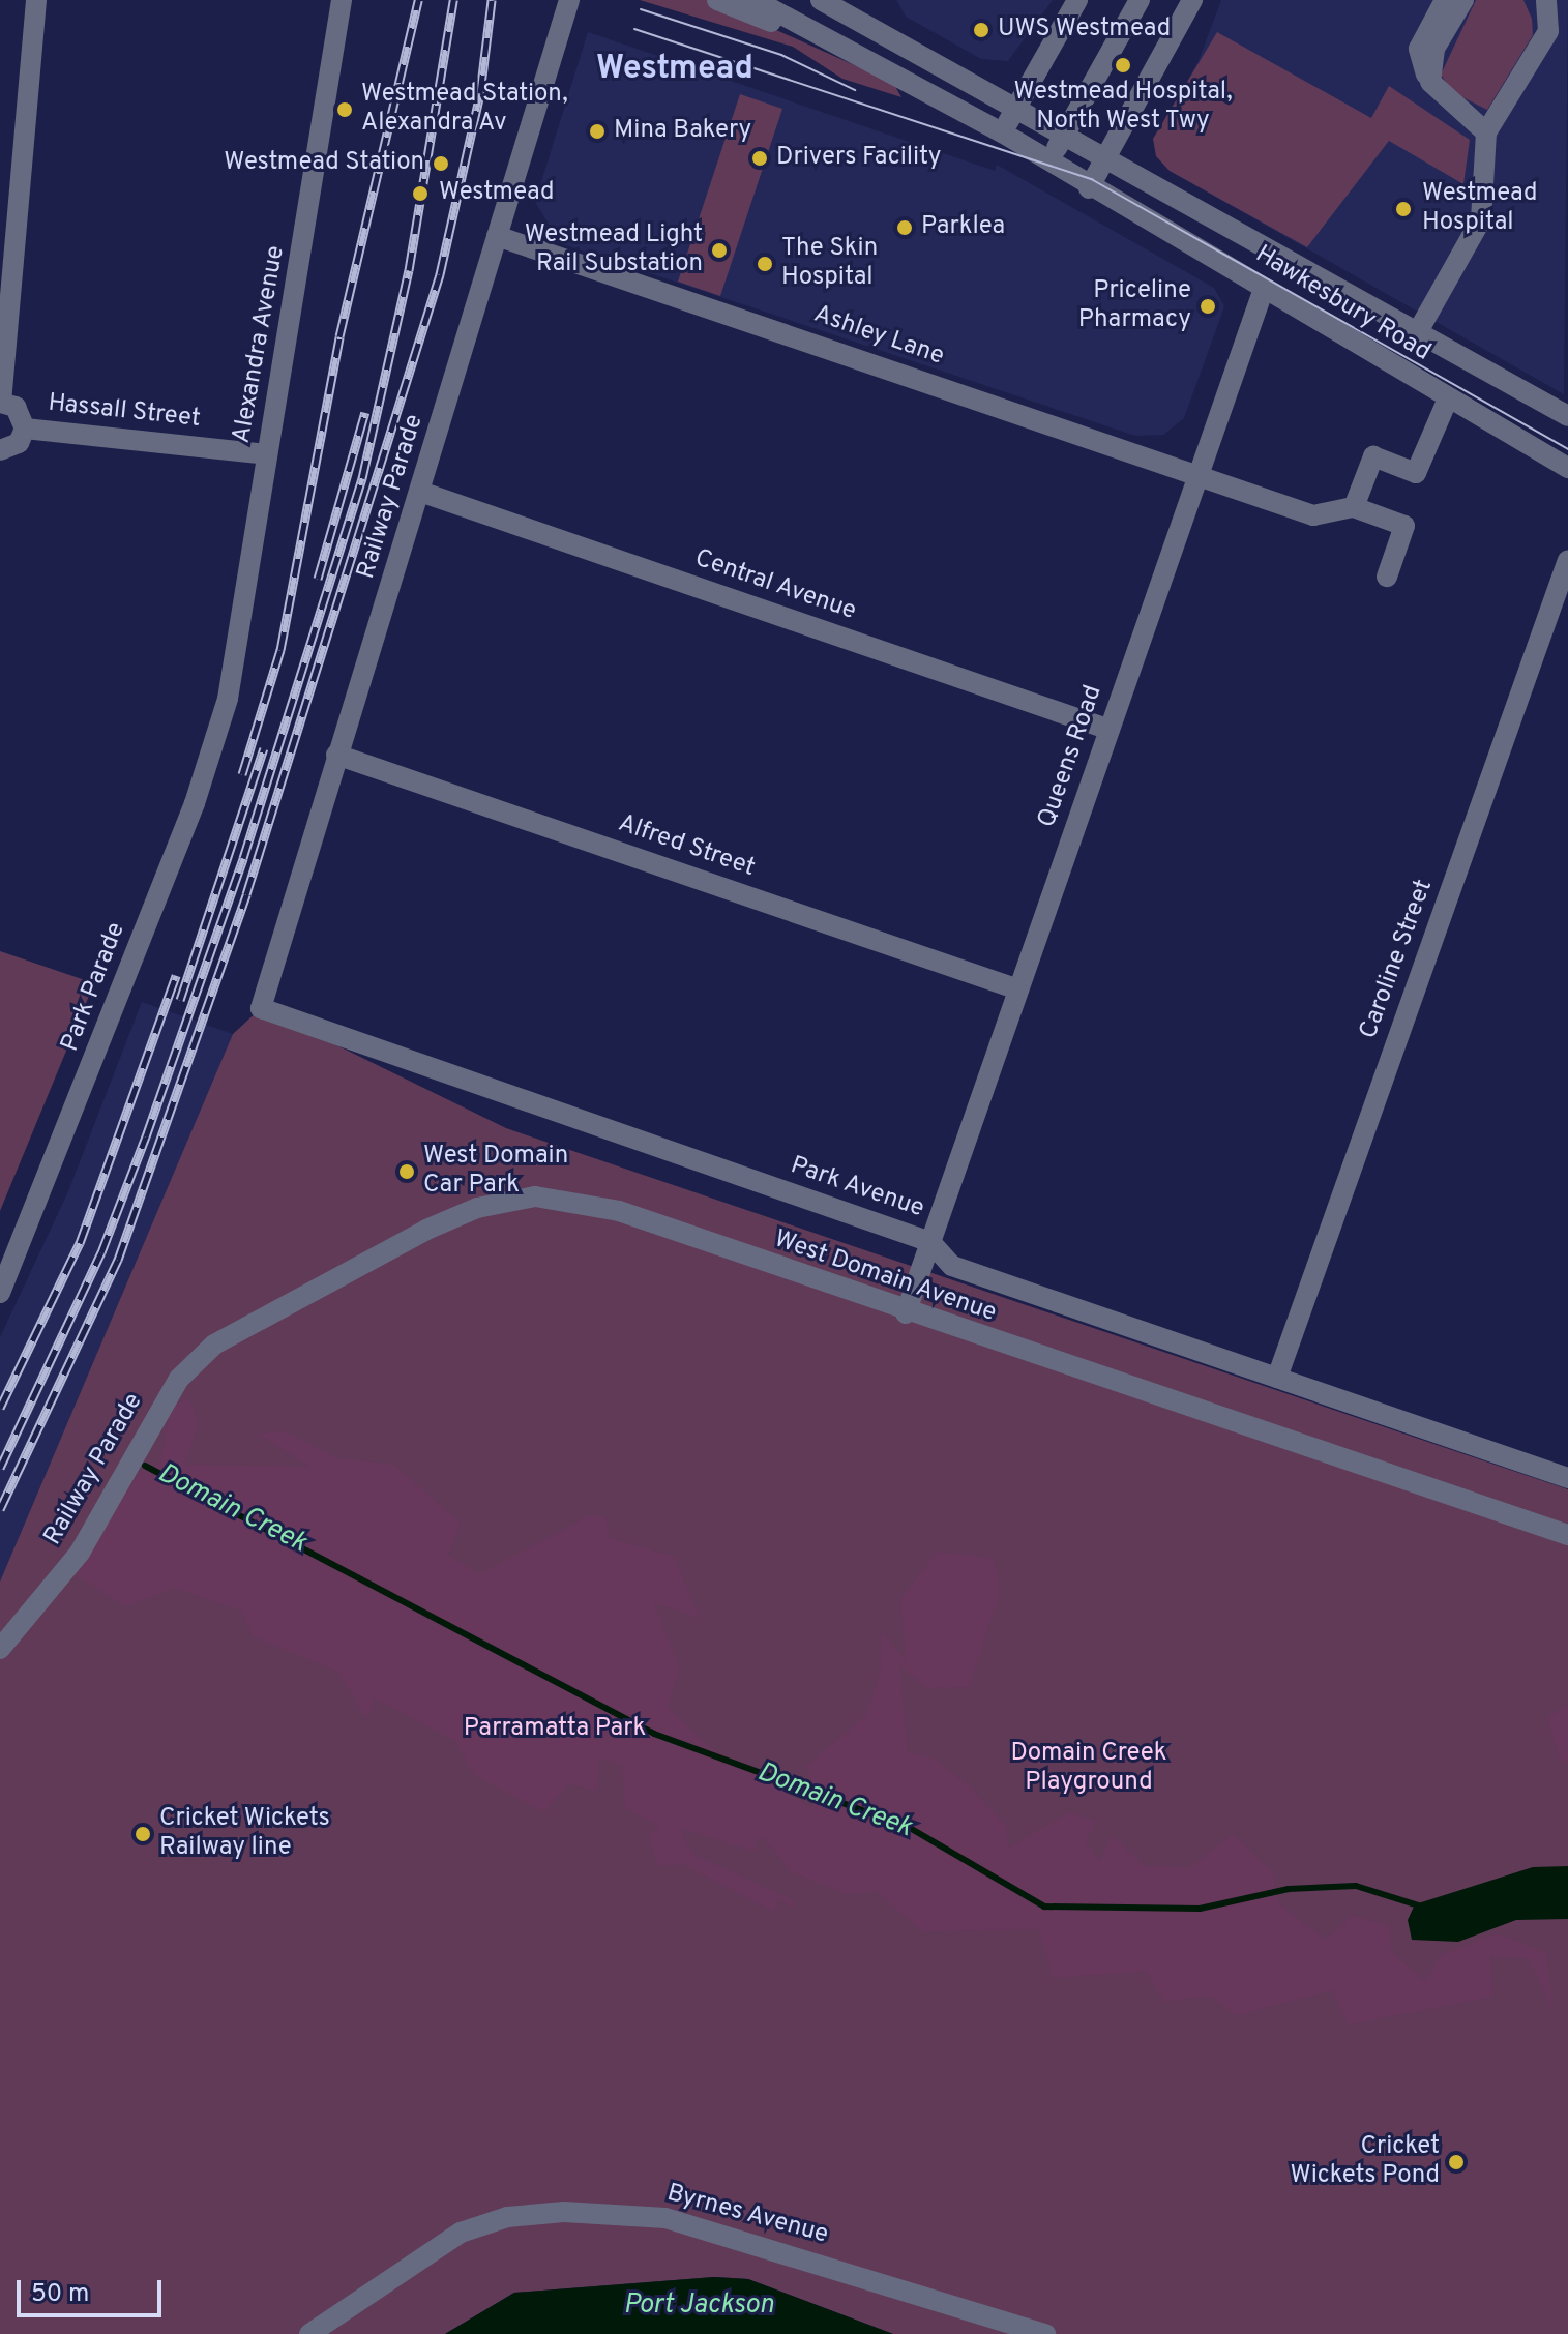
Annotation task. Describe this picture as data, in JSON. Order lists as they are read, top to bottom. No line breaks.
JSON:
{"streets":{"street":["Hawkesbury Road","Ashley Lane","Alexandra Avenue","Hassall Street","Railway Parade","Central Avenue","Queens Road","Alfred Street","Caroline Street","Park Parade","Park Avenue","West Domain Avenue","Byrnes Avenue"]},"crossings":[["Hawkesbury Road","Queens Road"],["Ashley Lane","Railway Parade"],["Ashley Lane","Queens Road"],["Alexandra Avenue","Hassall Street"],["Alexandra Avenue","Park Parade"],["Railway Parade","Central Avenue"],["Railway Parade","Alfred Street"],["Railway Parade","Park Avenue"],["Railway Parade","West Domain Avenue"],["Central Avenue","Queens Road"],["Queens Road","Alfred Street"],["Queens Road","Park Avenue"],["Queens Road","West Domain Avenue"],["Caroline Street","Park Avenue"]],"districts":["Westmead"],"water":["Domain Creek","Port Jackson"],"parks":["Parramatta Park","Domain Creek Playground"],"places":["UWS Westmead","Westmead Hospital, North West Twy","Westmead Station, Alexandra Av","Mina Bakery","Drivers Facility","Westmead Station","Westmead","Westmead Hospital","Parklea","Westmead Light Rail Substation","The Skin Hospital","Priceline Pharmacy","West Domain Car Park","Cricket Wickets Railway line","Cricket Wickets Pond"],"scale_bar":"50 m"}
